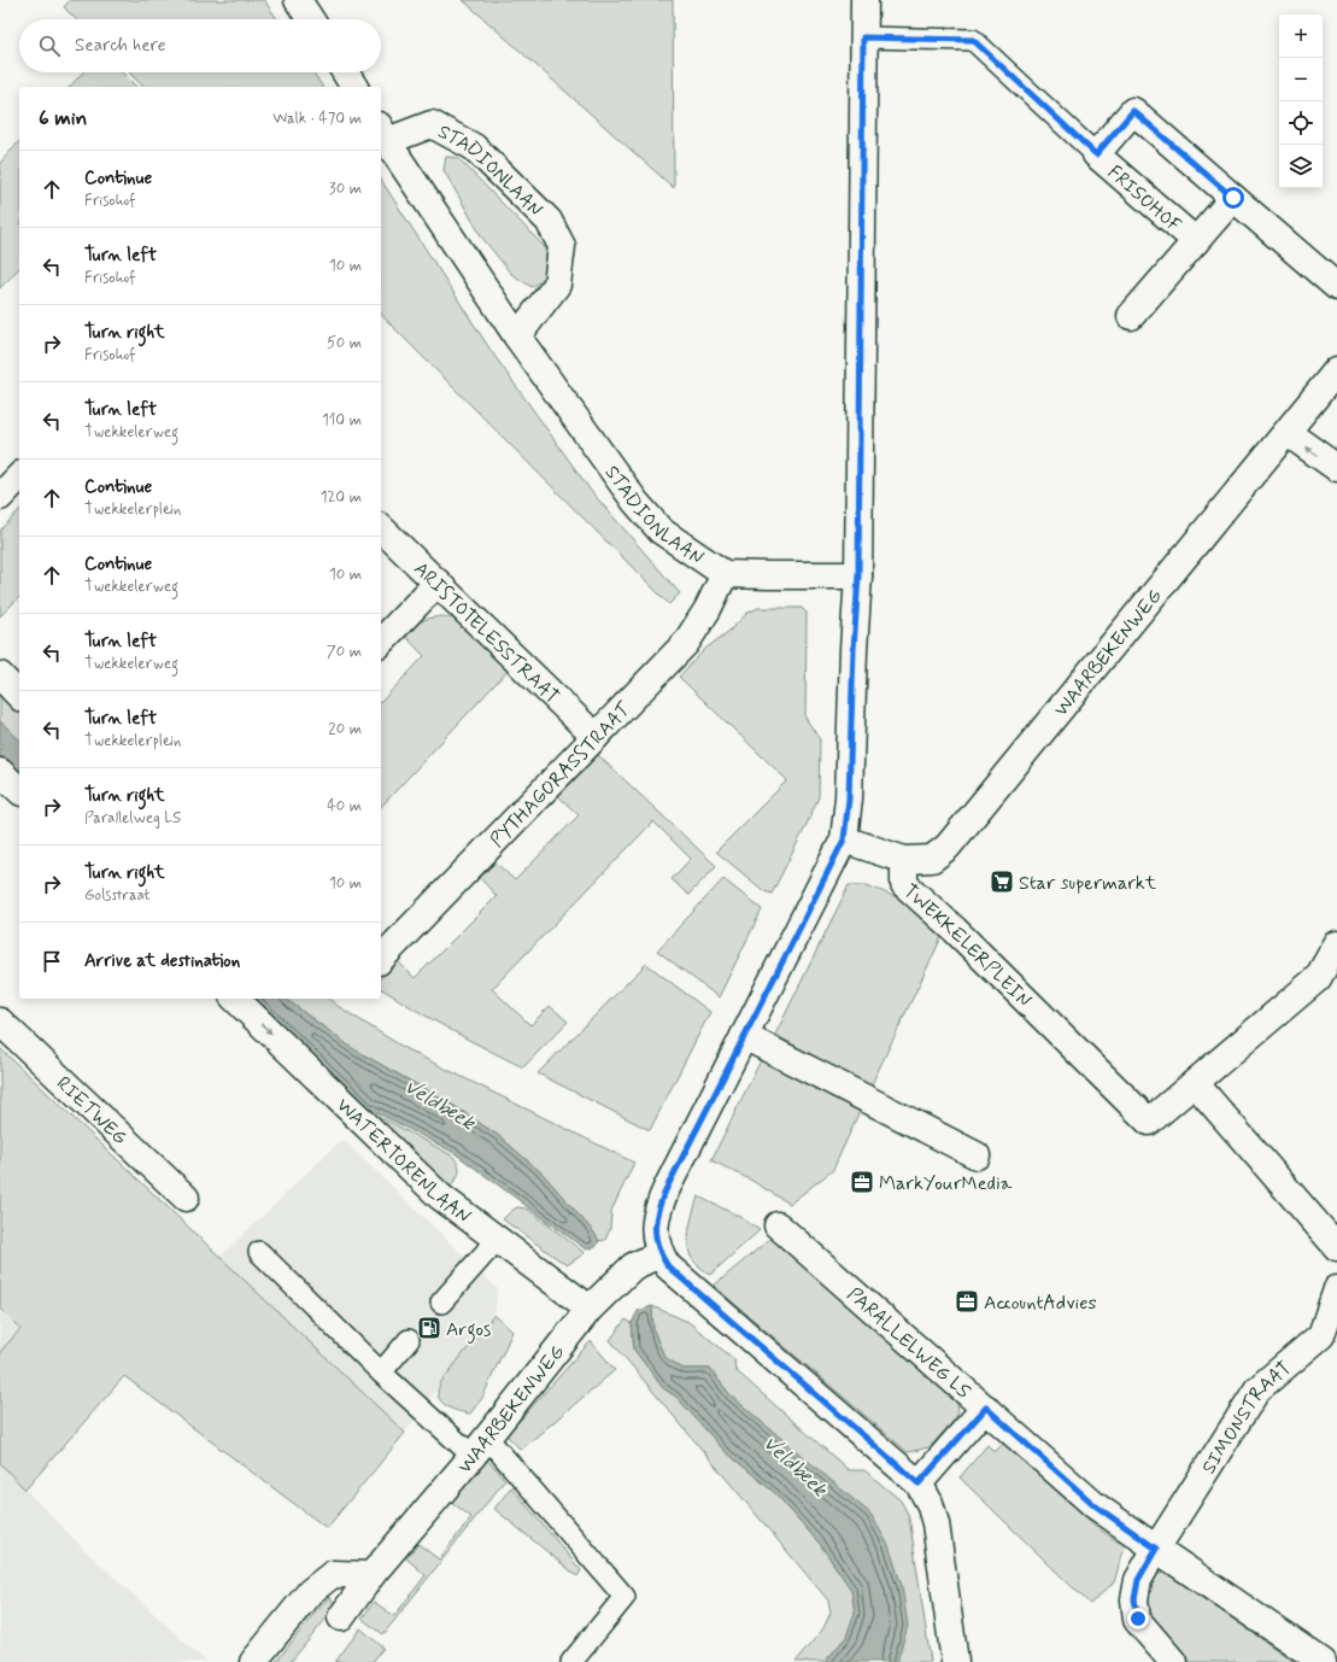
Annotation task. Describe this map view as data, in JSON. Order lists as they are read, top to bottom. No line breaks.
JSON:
{"streets":{"street":["STADIONLAAN","FRISOHOF","ARISTOTELESSTRAAT","WAARBEKENWEG","PYTHAGORASSTRAAT","TWEKKELERPLEIN","RIETWEG","WATERTORENLAAN","PARALLELWEG LS","SIMONSTRAAT"]},"crossings":[["STADIONLAAN","PYTHAGORASSTRAAT"],["ARISTOTELESSTRAAT","PYTHAGORASSTRAAT"],["WAARBEKENWEG","TWEKKELERPLEIN"],["WAARBEKENWEG","WATERTORENLAAN"],["PARALLELWEG LS","SIMONSTRAAT"]],"one_way":["WATERTORENLAAN"],"water":["Veldbeek"],"places":{"supermarket":["Star supermarkt"],"office":["MarkYourMedia","AccountAdvies"],"fuel station":["Argos"]},"page":{"map_buttons":["+","−"],"search":"Search here","heading":["6 min","Walk · 470 m"],"list":[["Continue","Frisohof","30 m"],["Turn left","Frisohof","10 m"],["Turn right","Frisohof","50 m"],["Turn left","Twekkelerweg","110 m"],["Continue","Twekkelerplein","120 m"],["Continue","Twekkelerweg","10 m"],["Turn left","Twekkelerweg","70 m"],["Turn left","Twekkelerplein","20 m"],["Turn right","Parallelweg LS","40 m"],["Turn right","Golsstraat","10 m"],"Arrive at destination"]}}
